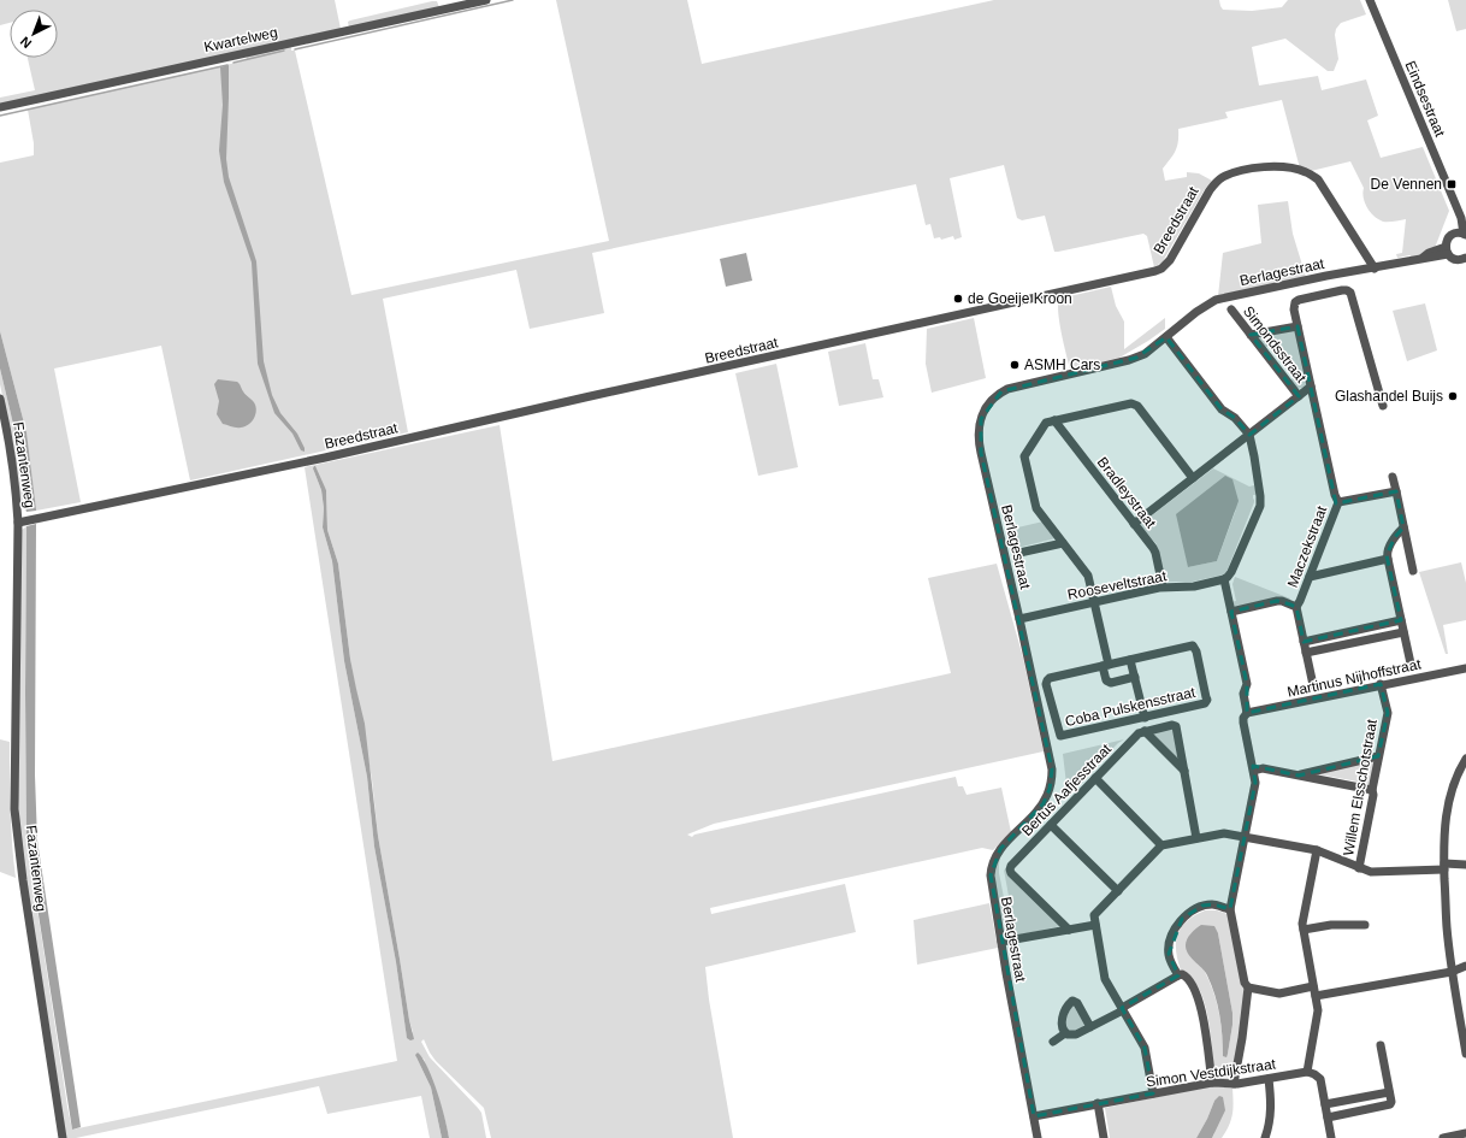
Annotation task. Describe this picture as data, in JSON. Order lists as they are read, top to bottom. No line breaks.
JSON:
{"streets":{"street":["Kwartelweg","Eindsestraat","Breedstraat","Berlagestraat","Simondsstraat","Fazantenweg","Bradleystraat","Maczekstraat","Rooseveltstraat","Martinus Nijhoffstraat","Coba Pulskensstraat","Willem Elsschotstraat","Bertus Aafjesstraat","Simon Vestdijkstraat"]},"crossings":[["Breedstraat","Berlagestraat"],["Breedstraat","Fazantenweg"],["Berlagestraat","Rooseveltstraat"],["Berlagestraat","Simon Vestdijkstraat"],["Simondsstraat","Bradleystraat"],["Simondsstraat","Maczekstraat"],["Bradleystraat","Rooseveltstraat"],["Martinus Nijhoffstraat","Willem Elsschotstraat"],["Coba Pulskensstraat","Bertus Aafjesstraat"]],"places":{"transit":["De Vennen"],"other":["de Goeije Kroon","ASMH Cars","Glashandel Buijs"]},"north":"bottom left"}
